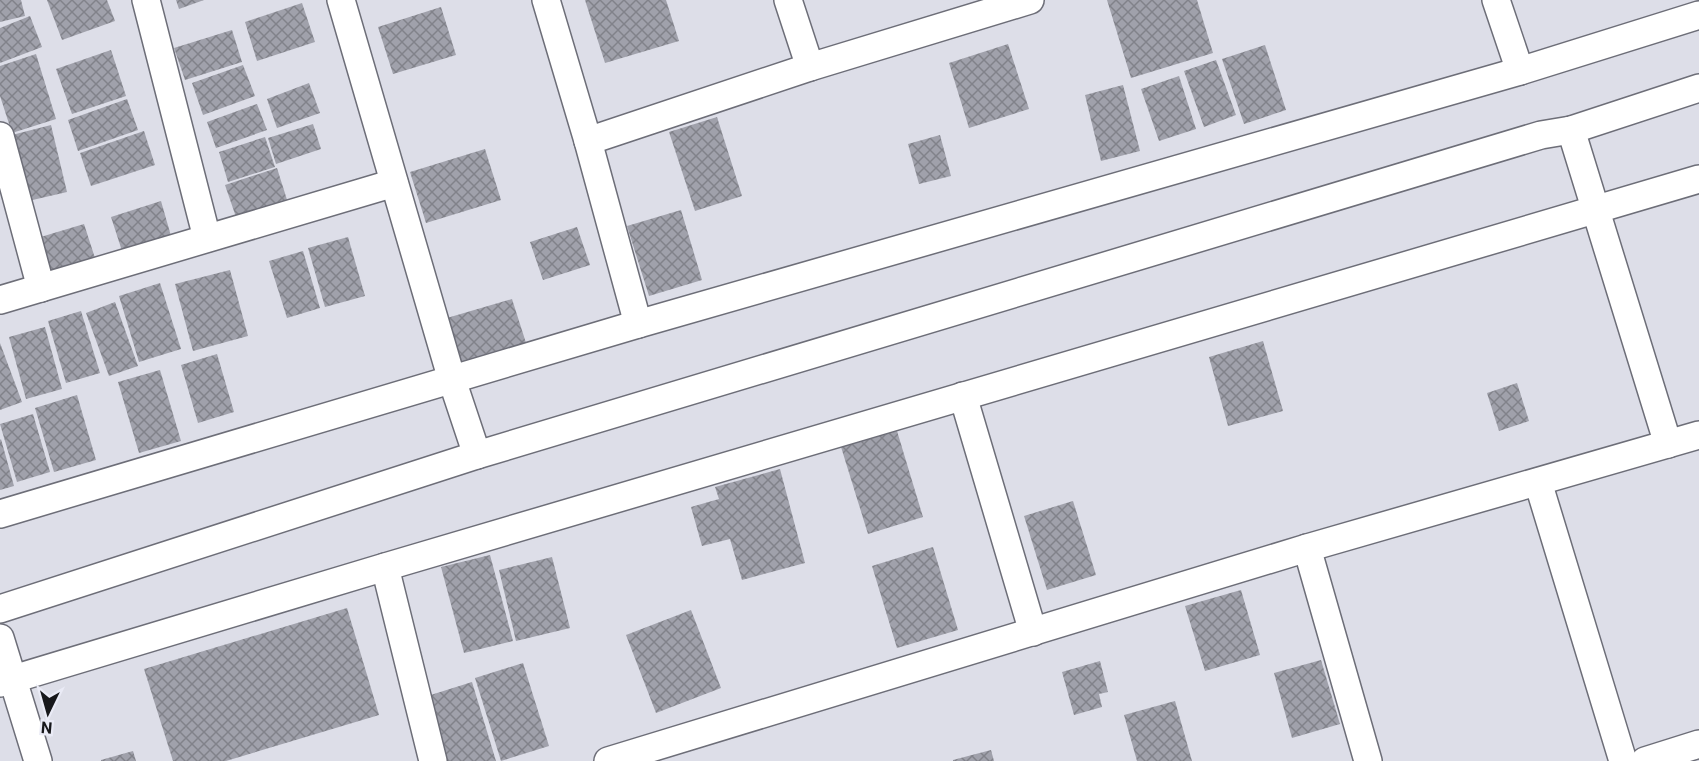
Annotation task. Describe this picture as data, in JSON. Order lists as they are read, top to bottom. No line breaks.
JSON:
{"north":"bottom"}
